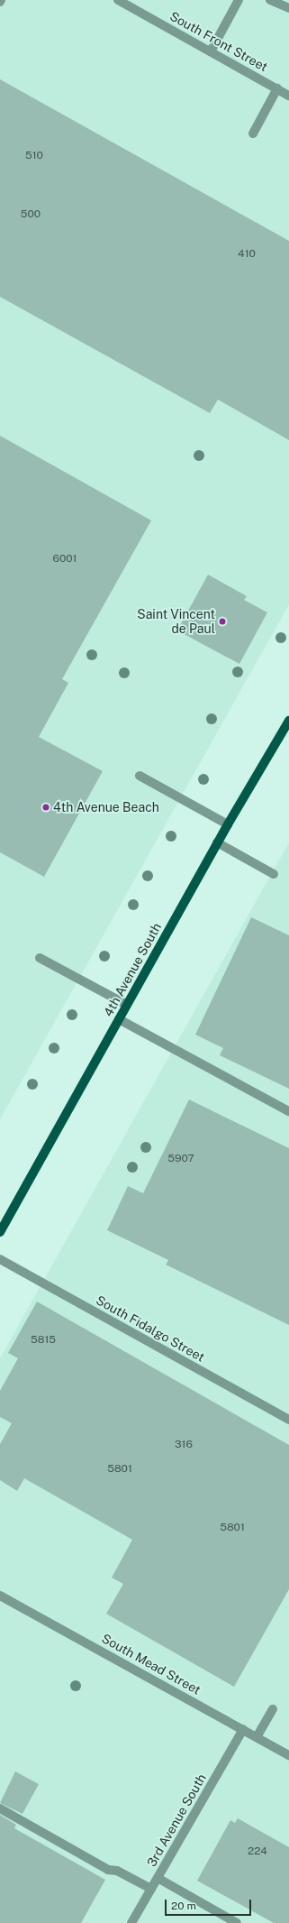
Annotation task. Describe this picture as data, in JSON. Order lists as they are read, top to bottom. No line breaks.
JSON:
{"streets":{"main road":["4th Avenue South"],"street":["South Front Street","South Fidalgo Street","South Mead Street","3rd Avenue South"]},"crossings":[["South Mead Street","3rd Avenue South"]],"places":["Saint Vincent de Paul","4th Avenue Beach"],"house_numbers":["510","500","410","6001","5907","5815","316","5801","5801","224"],"scale_bar":"20 m"}
